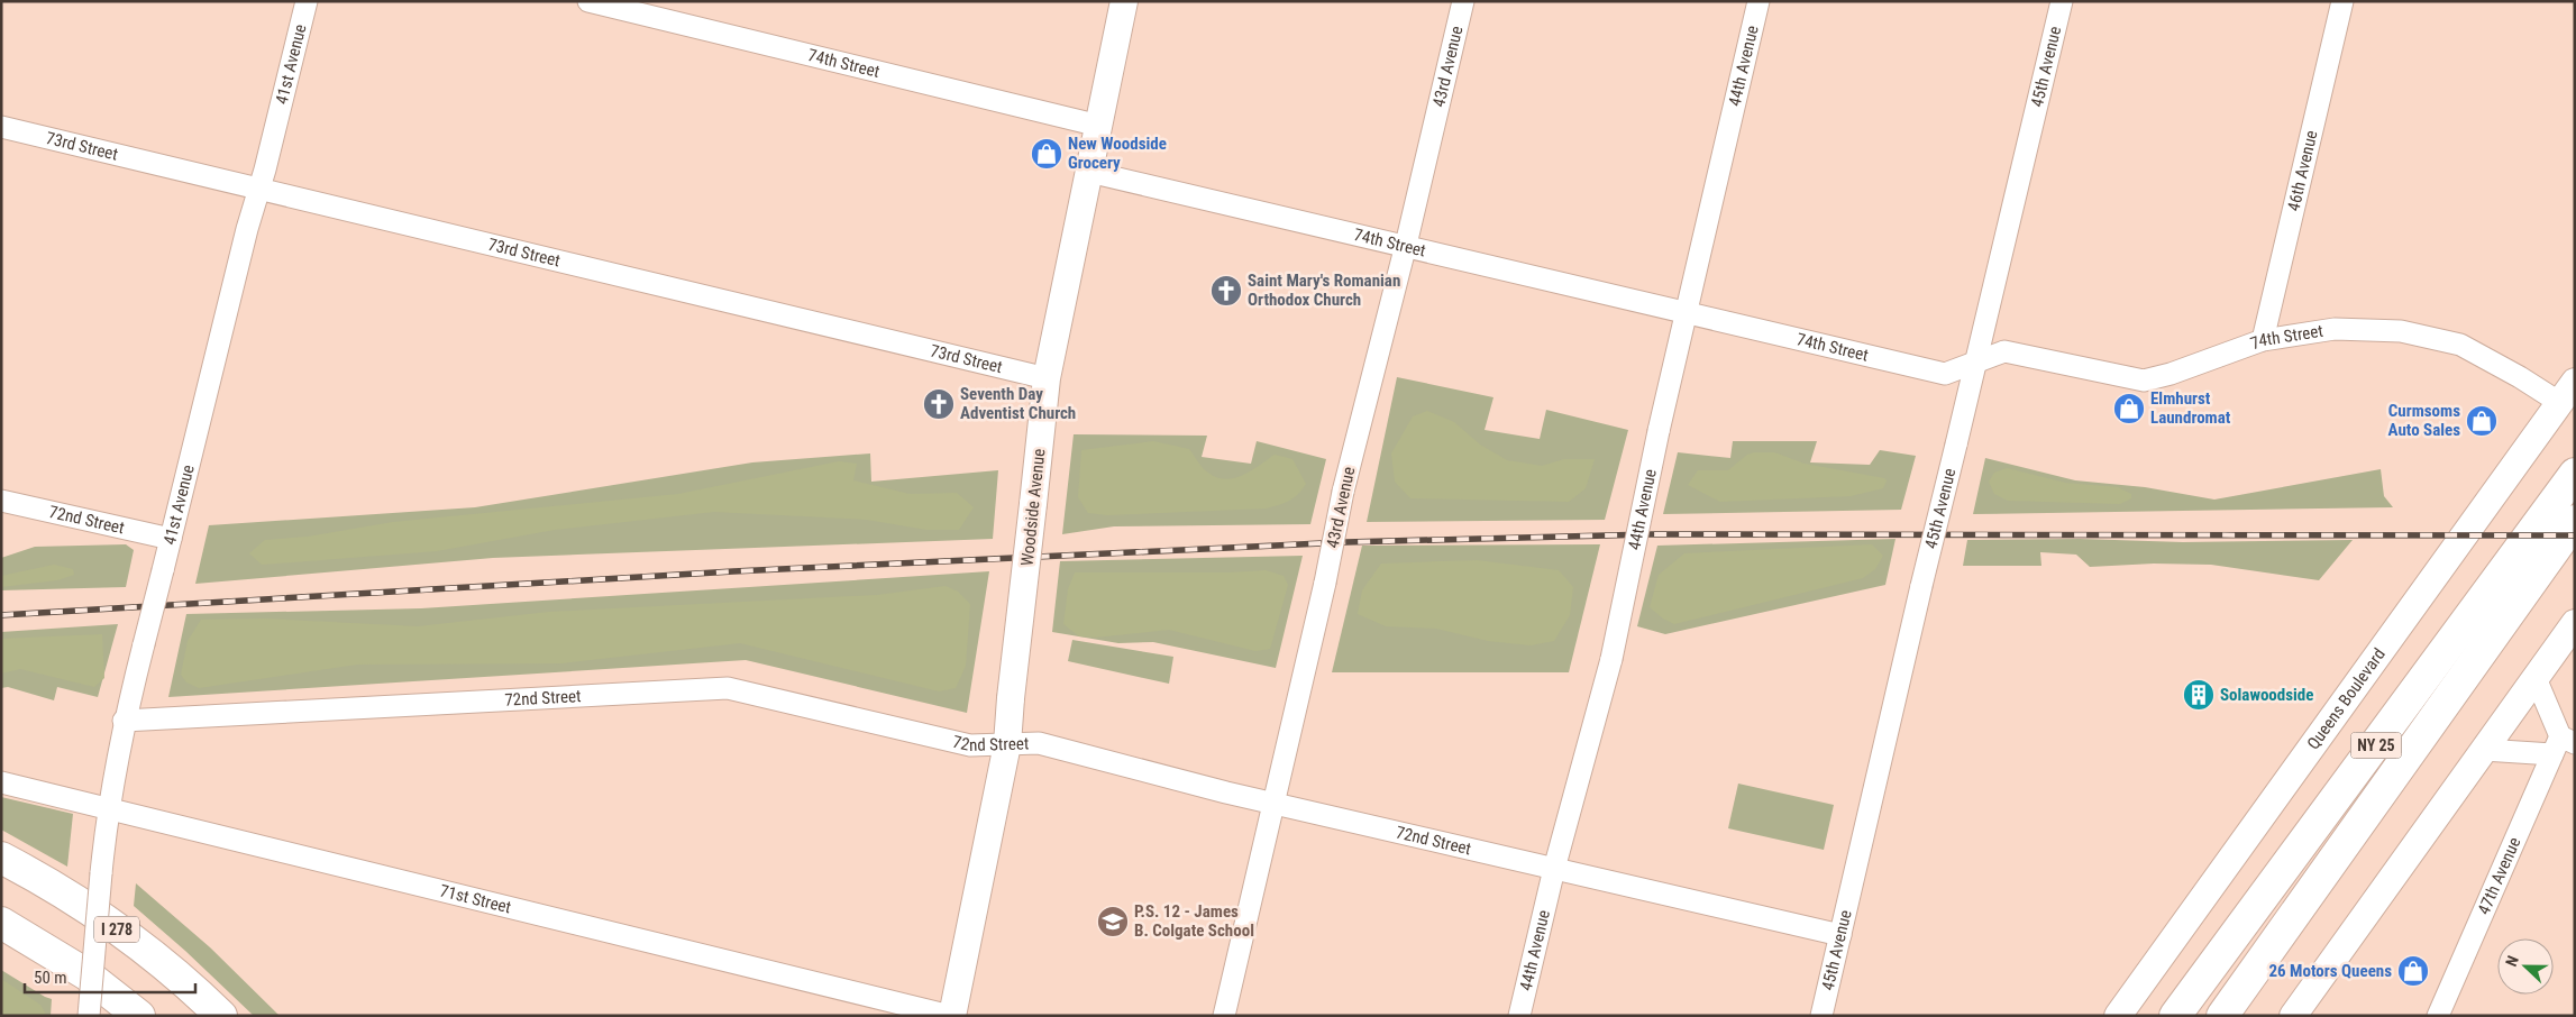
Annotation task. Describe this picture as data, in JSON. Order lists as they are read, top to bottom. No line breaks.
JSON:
{"streets":{"main road":["NY 25","I 278"],"street":["74th Street","41st Avenue","43rd Avenue","44th Avenue","45th Avenue","73rd Street","46th Avenue","Woodside Avenue","72nd Street","Queens Boulevard","47th Avenue","71st Street"]},"crossings":[["74th Street","43rd Avenue"],["74th Street","44th Avenue"],["74th Street","45th Avenue"],["74th Street","46th Avenue"],["74th Street","Woodside Avenue"],["74th Street","Queens Boulevard"],["41st Avenue","73rd Street"],["41st Avenue","72nd Street"],["41st Avenue","71st Street"],["43rd Avenue","72nd Street"],["44th Avenue","72nd Street"],["45th Avenue","72nd Street"],["73rd Street","Woodside Avenue"],["Woodside Avenue","72nd Street"],["Woodside Avenue","71st Street"]],"places":{"shop":["New Woodside Grocery","Elmhurst Laundromat","Curmsoms Auto Sales","26 Motors Queens"],"church":["Saint Mary's Romanian Orthodox Church","Seventh Day Adventist Church"],"building":["Solawoodside"],"school or university":["P.S. 12 - James B. Colgate School"]},"scale_bar":"50 m","north":"left"}
